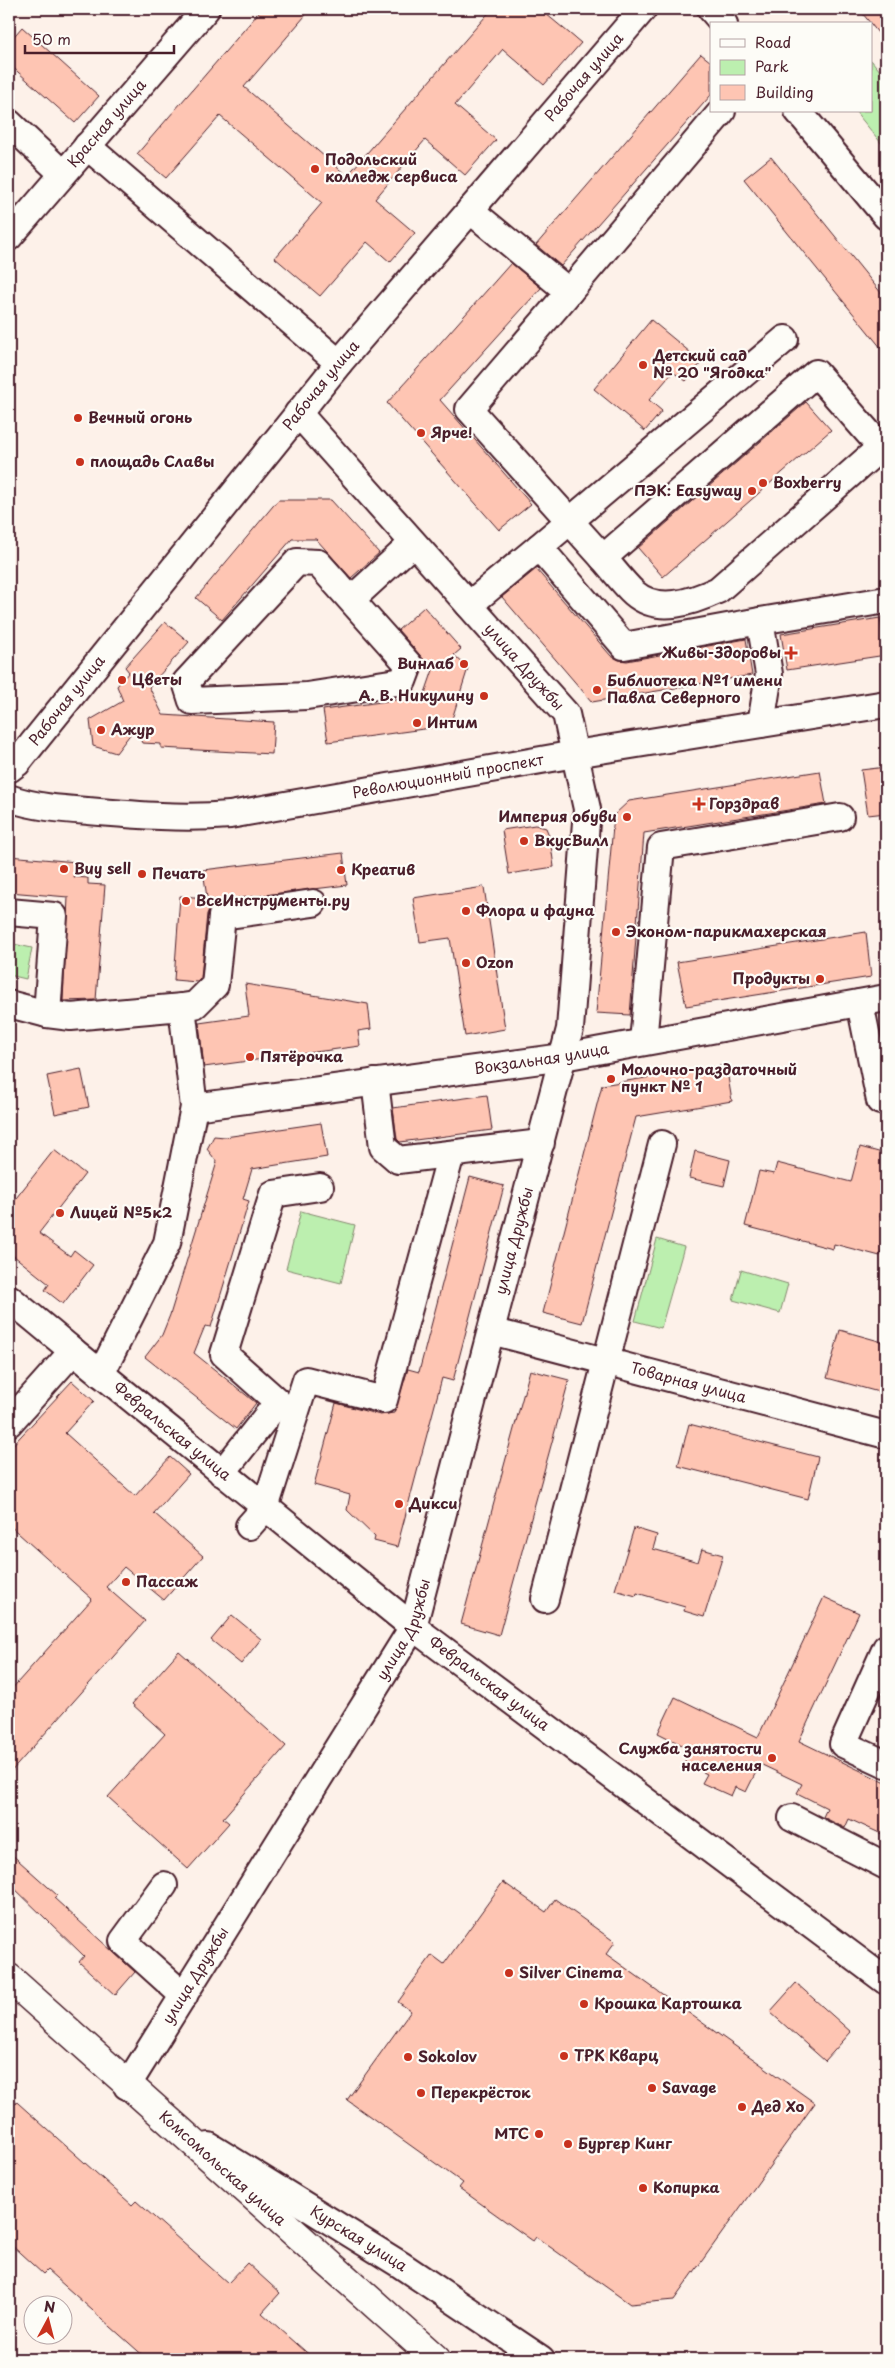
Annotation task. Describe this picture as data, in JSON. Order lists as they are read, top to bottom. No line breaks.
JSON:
{"streets":{"main road":["Комсомольская улица"],"street":["Рабочая улица","Красная улица","улица Дружбы","Революционный проспект","Вокзальная улица","Товарная улица","Февральская улица","Курская улица"]},"crossings":[["Рабочая улица","улица Дружбы"],["улица Дружбы","Революционный проспект"],["улица Дружбы","Вокзальная улица"],["улица Дружбы","Товарная улица"],["улица Дружбы","Февральская улица"],["улица Дружбы","Комсомольская улица"],["Комсомольская улица","Курская улица"]],"places":{"other":["Подольский колледж сервиса","Детский сад № 20 \"Ягодка\"","Вечный огонь","Ярче!","площадь Славы","Boxberry","ПЭК: Easyway","Винлаб","Цветы","Библиотека №1 имени Павла Северного","А. В. Никулину","Интим","Ажур","Империя обуви","ВкусВилл","Buy sell","Креатив","Печать","ВсеИнструменты.ру","Флора и фауна","Эконом-парикмахерская","Ozon","Продукты","Пятёрочка","Молочно-раздаточный пункт № 1","Лицей №5к2","Дикси","Пассаж","Служба занятости населения","Silver Cinema","Крошка Картошка","ТРК Кварц","Sokolov","Savage","Перекрёсток","Дед Хо","МТС","Бургер Кинг","Копирка"],"health":["Живы-Здоровы","Горздрав"]},"legend":["Road","Park","Building"],"scale_bar":"50 m","north":"top"}
